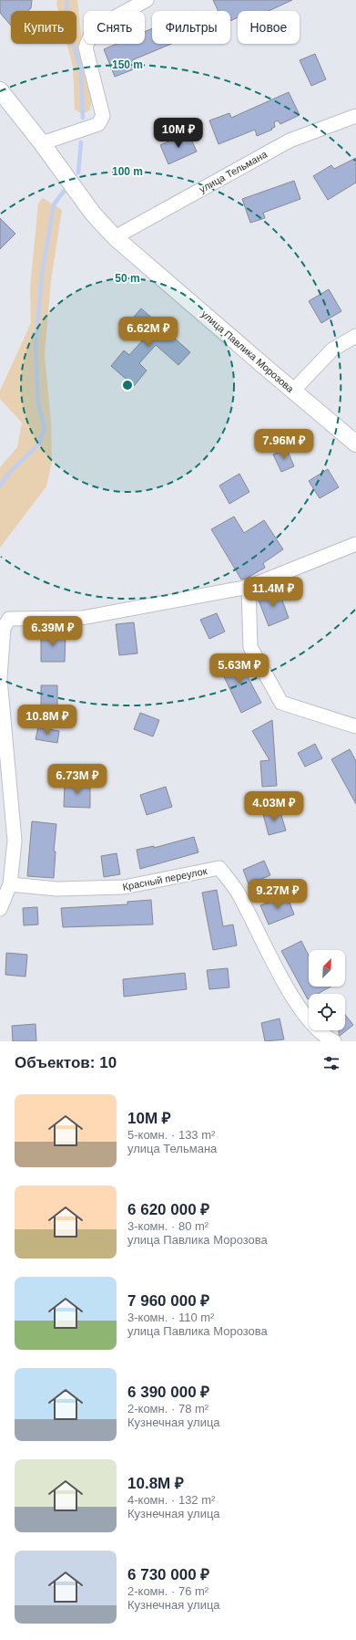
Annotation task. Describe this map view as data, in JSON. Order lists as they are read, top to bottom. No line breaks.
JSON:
{"streets":{"street":["улица Тельмана","улица Павлика Морозова","Красный переулок"]},"crossings":[["улица Тельмана","улица Павлика Морозова"]],"north":"top right","page":{"chip":["Купить","Снять","Фильтры","Новое"],"price":["10M ₽","6.62M ₽","7.96M ₽","11.4M ₽","6.39M ₽","5.63M ₽","10.8M ₽","6.73M ₽","4.03M ₽","9.27M ₽"],"heading":"Объектов: 10","list":[{"name":"10M ₽","note":"5-комн. · 133 m² · улица Тельмана"},{"name":"6 620 000 ₽","note":"3-комн. · 80 m² · улица Павлика Морозова"},{"name":"7 960 000 ₽","note":"3-комн. · 110 m² · улица Павлика Морозова"},{"name":"6 390 000 ₽","note":"2-комн. · 78 m² · Кузнечная улица"},{"name":"10.8M ₽","note":"4-комн. · 132 m² · Кузнечная улица"},{"name":"6 730 000 ₽","note":"2-комн. · 76 m² · Кузнечная улица"}]},"rings":["150 m","100 m","50 m"]}
